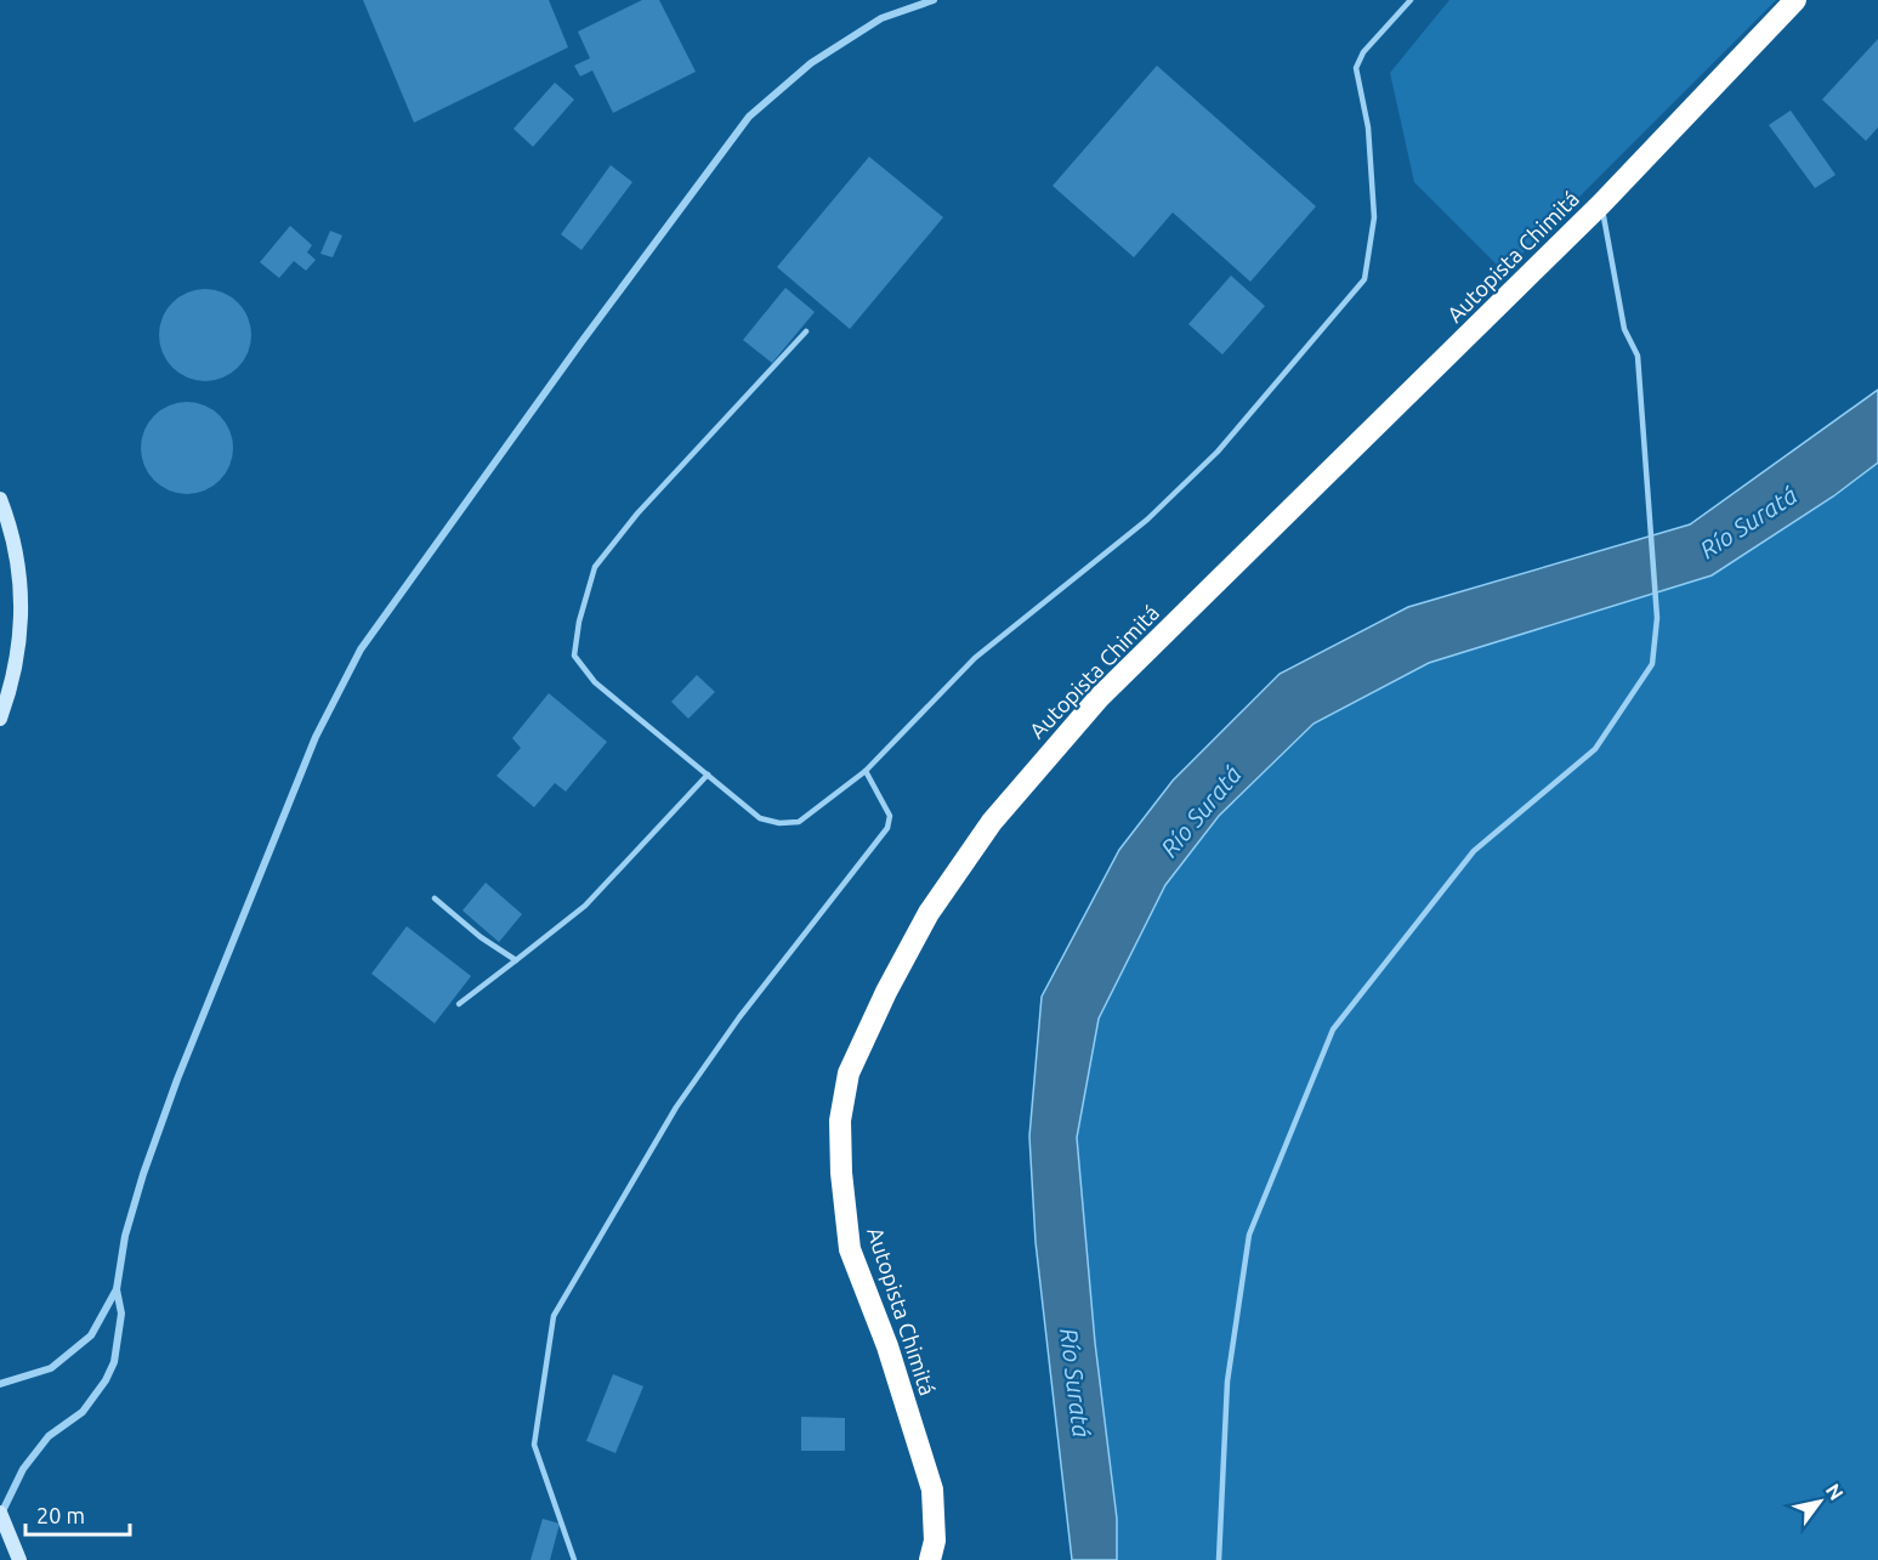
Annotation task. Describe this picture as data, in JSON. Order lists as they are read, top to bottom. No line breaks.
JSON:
{"streets":{"highway":["Autopista Chimitá"]},"water":["Río Suratá"],"scale_bar":"20 m","north":"top right"}
